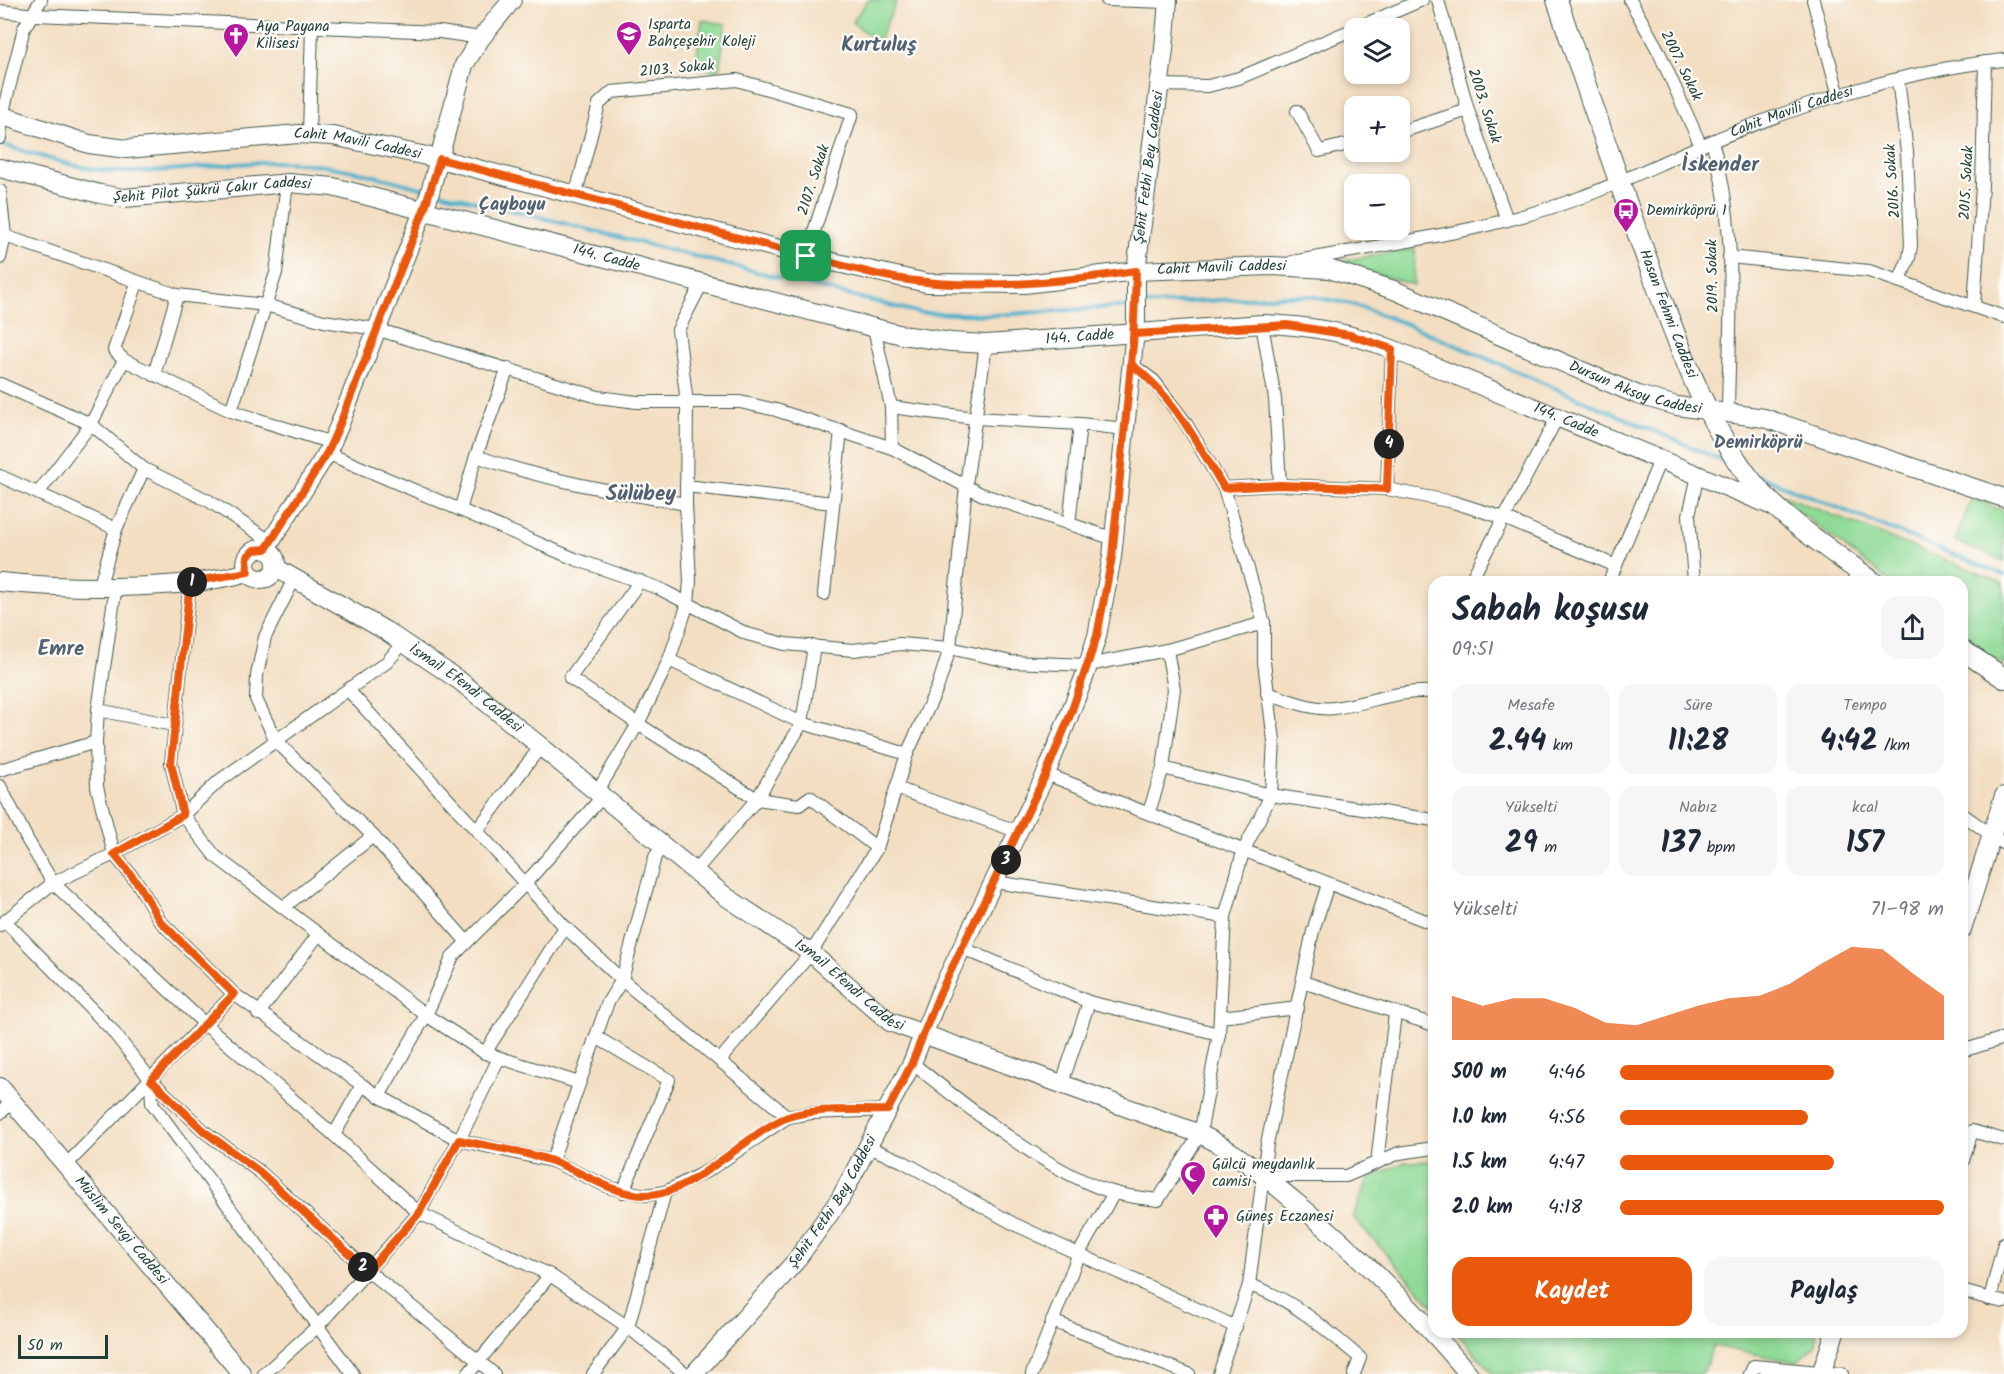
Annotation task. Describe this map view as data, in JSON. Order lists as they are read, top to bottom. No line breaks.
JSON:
{"streets":{"main road":["144. Cadde","Hasan Fehmi Caddesi"],"street":["2007. Sokak","2103. Sokak","2003. Sokak","Cahit Mavili Caddesi","Şehit Fethi Bey Caddesi","2107. Sokak","2016. Sokak","2015. Sokak","Şehit Pilot Şükrü Çakır Caddesi","2019. Sokak","Dursun Aksoy Caddesi","İsmail Efendi Caddesi","Müslim Sevgi Caddesi"]},"crossings":[["2007. Sokak","Cahit Mavili Caddesi"],["2007. Sokak","2019. Sokak"],["2103. Sokak","Cahit Mavili Caddesi"],["2103. Sokak","2107. Sokak"],["2003. Sokak","Cahit Mavili Caddesi"],["Cahit Mavili Caddesi","Şehit Fethi Bey Caddesi"],["Cahit Mavili Caddesi","2107. Sokak"],["Cahit Mavili Caddesi","2016. Sokak"],["Cahit Mavili Caddesi","2015. Sokak"],["Cahit Mavili Caddesi","2019. Sokak"],["Cahit Mavili Caddesi","Hasan Fehmi Caddesi"],["Cahit Mavili Caddesi","Dursun Aksoy Caddesi"],["Şehit Fethi Bey Caddesi","144. Cadde"],["Şehit Fethi Bey Caddesi","İsmail Efendi Caddesi"],["Şehit Pilot Şükrü Çakır Caddesi","144. Cadde"],["144. Cadde","Hasan Fehmi Caddesi"],["2019. Sokak","Hasan Fehmi Caddesi"],["2019. Sokak","Dursun Aksoy Caddesi"],["Hasan Fehmi Caddesi","Dursun Aksoy Caddesi"]],"districts":["Kurtuluş","İskender","Çayboyu","Demirköprü","Sülübey","Emre"],"places":{"school or university":["Isparta Bahçeşehir Koleji"],"church":["Aya Payana Kilisesi"],"bus stop":["Demirköprü 1"],"mosque":["Gülcü meydanlık camisi"],"pharmacy":["Güneş Eczanesi"]},"scale_bar":"50 m","page":{"map_buttons":["+","−"],"pins":["4","1","3","2"],"heading":["Sabah koşusu","09:51"],"stats":[["Mesafe","2.44 km"],["Süre","11:28"],["Tempo","4:42 /km"],["Yükselti","29 m"],["Nabız","137 bpm"],["kcal","157"]],"chart":["Yükselti","71–98 m"],"list":[{"name":"500 m","note":"4:46"},{"name":"1.0 km","note":"4:56"},{"name":"1.5 km","note":"4:47"},{"name":"2.0 km","note":"4:18"}],"buttons":["Kaydet","Paylaş"],"scale":"50 m"}}
